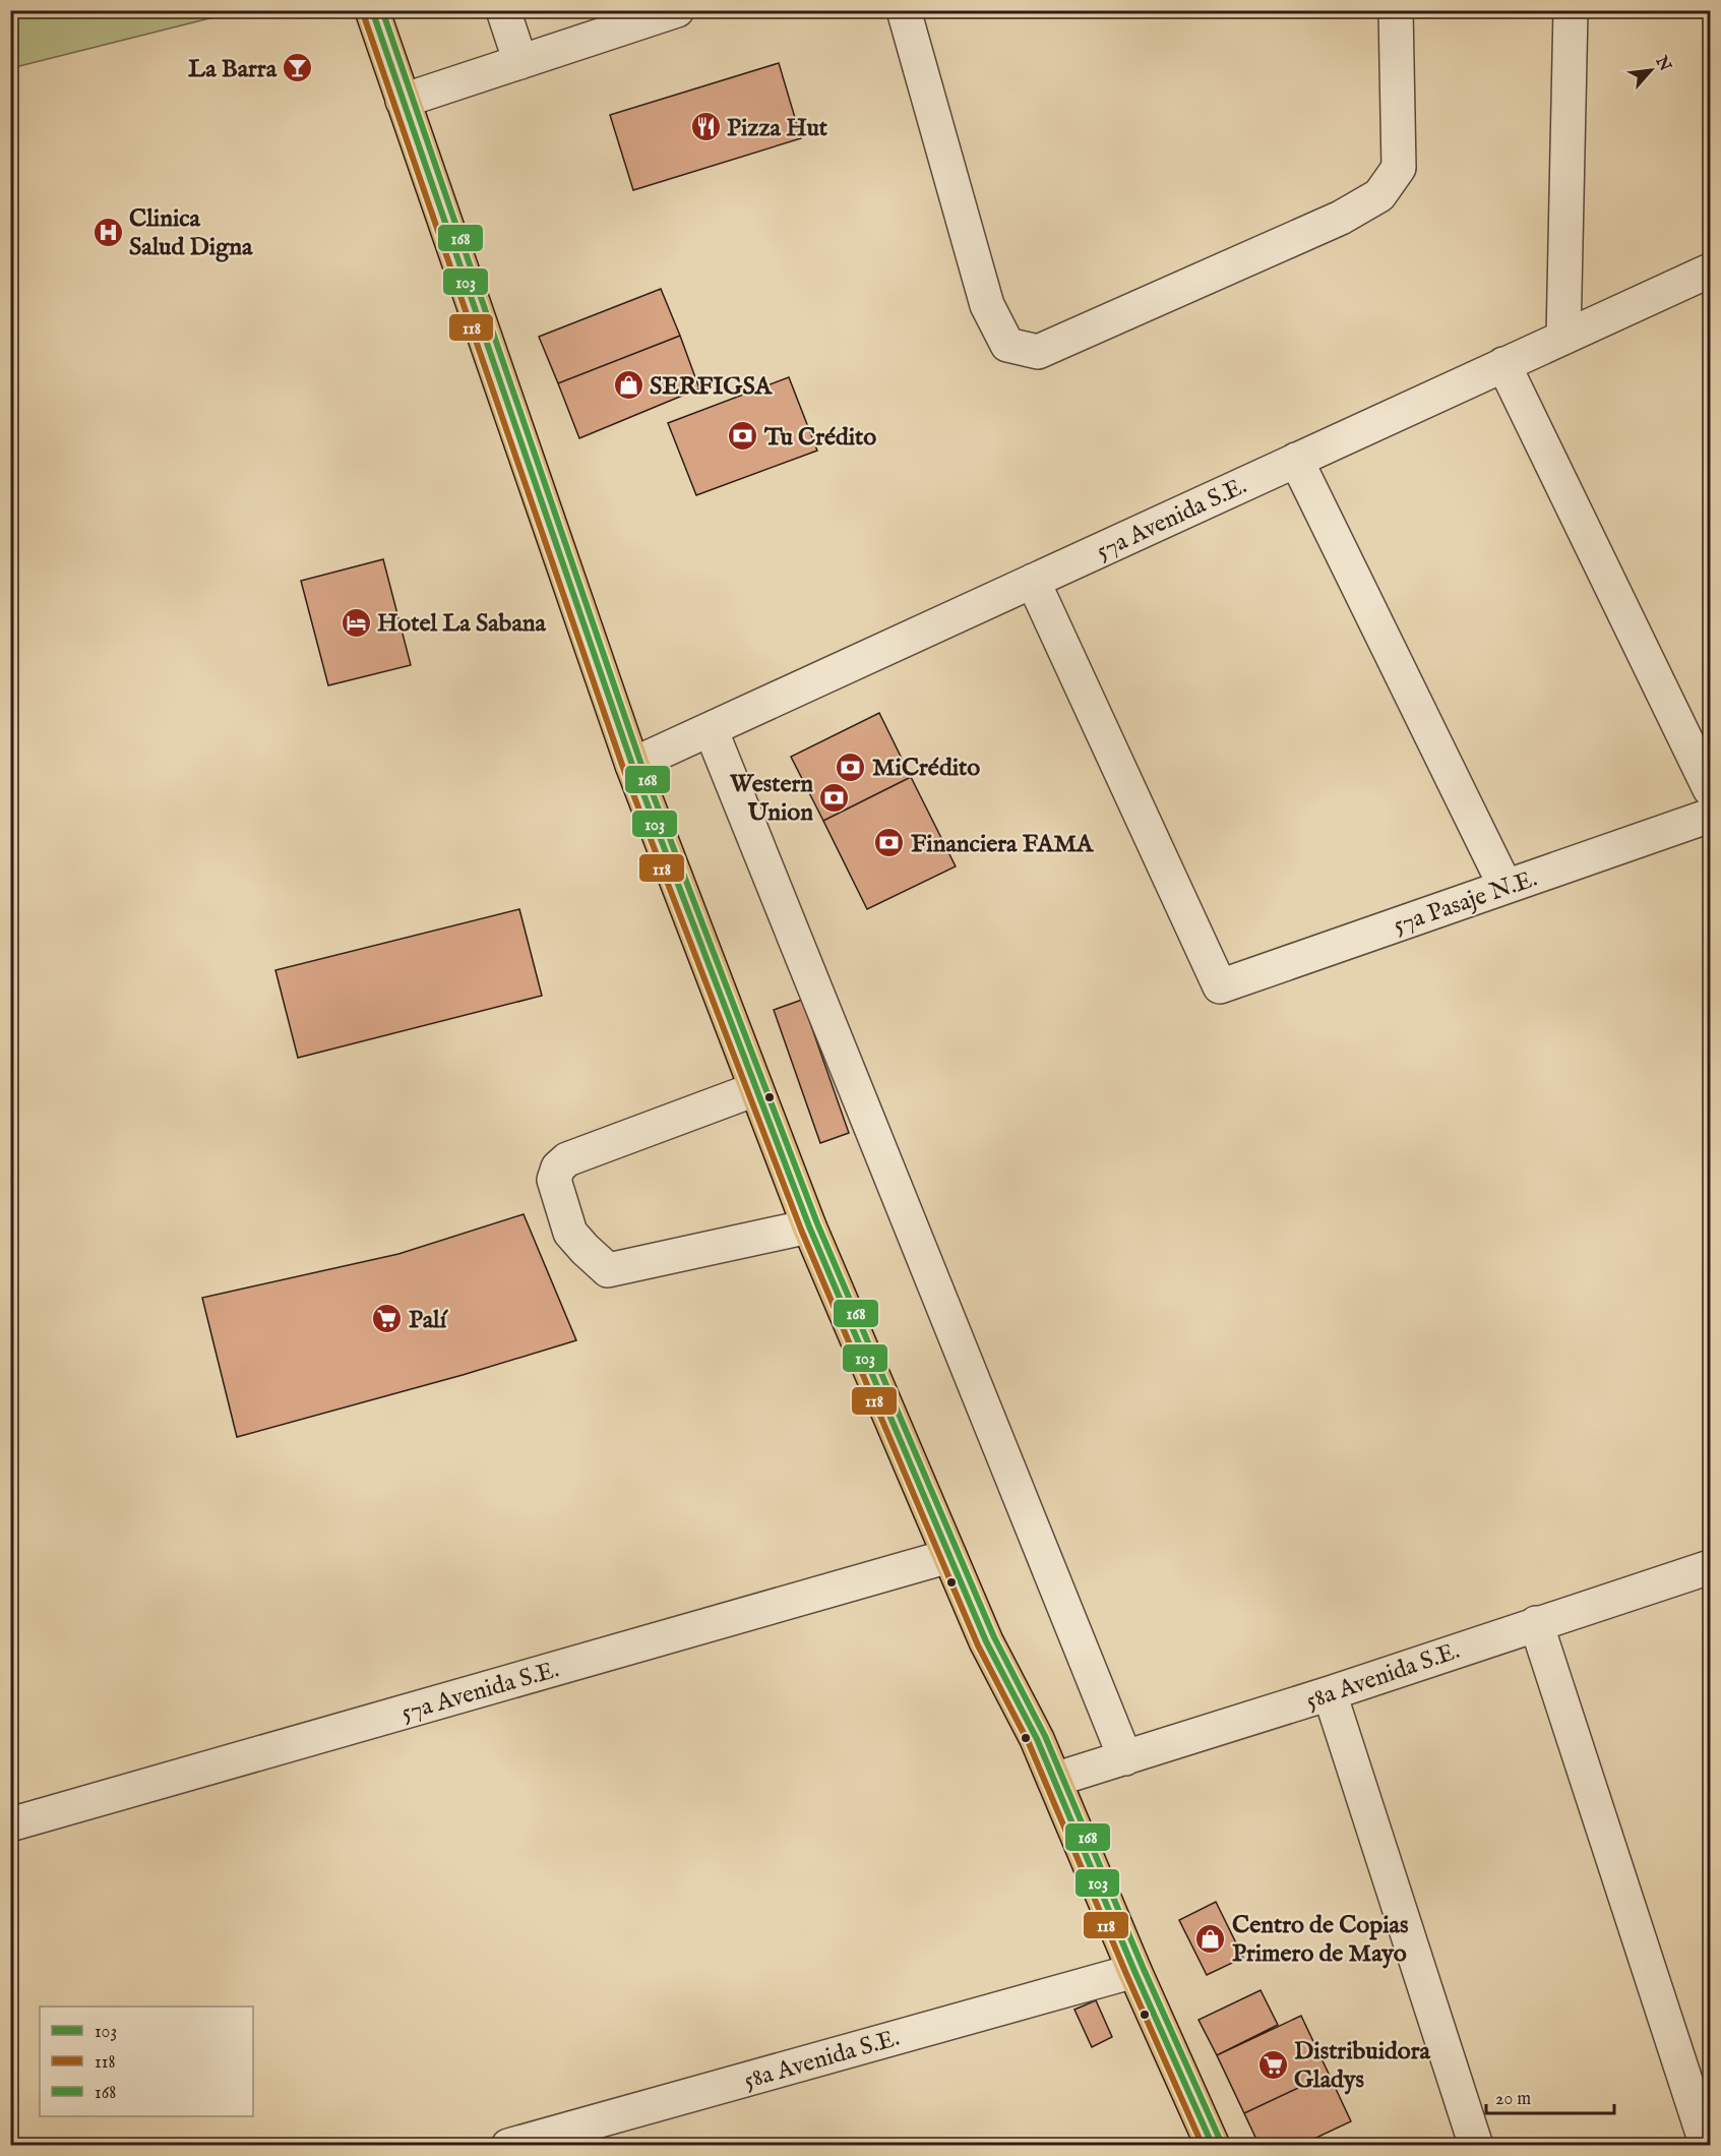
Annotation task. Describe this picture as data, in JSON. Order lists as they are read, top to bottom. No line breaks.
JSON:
{"streets":{"street":["57a Avenida S.E.","57a Pasaje N.E.","58a Avenida S.E."]},"crossings":[["57a Avenida S.E.","57a Pasaje N.E."]],"places":{"bar":["La Barra"],"restaurant":["Pizza Hut"],"hospital":["Clinica Salud Digna"],"shop":["SERFIGSA","Centro de Copias Primero de Mayo"],"bank":["Tu Crédito","MiCrédito","Western Union","Financiera FAMA"],"hotel":["Hotel La Sabana"],"supermarket":["Palí","Distribuidora Gladys"]},"lines":["transit line 103","transit line 168","transit line 118"],"legend":["103","118","168"],"scale_bar":"20 m","north":"top right"}
